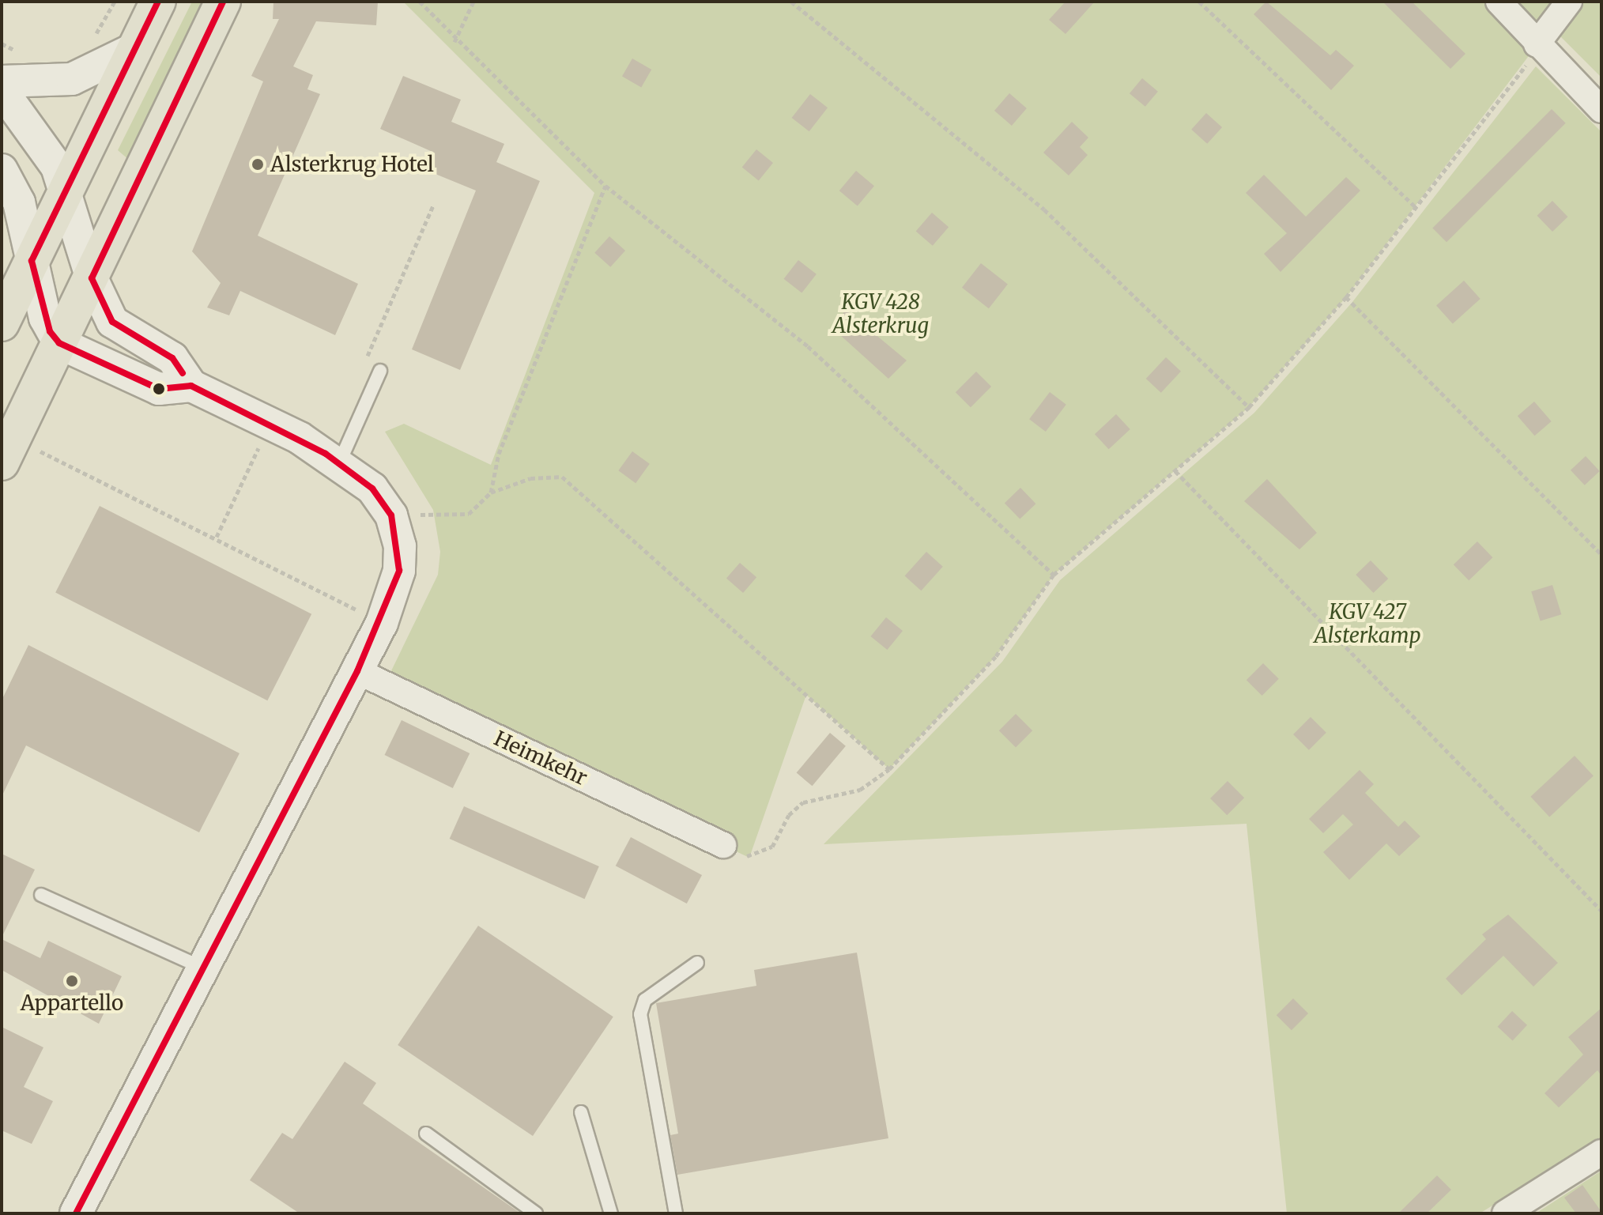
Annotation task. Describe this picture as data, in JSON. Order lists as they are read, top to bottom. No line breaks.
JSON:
{"streets":{"street":["Heimkehr"]},"parks":["KGV 428 Alsterkrug","KGV 427 Alsterkamp"],"places":["Alsterkrug Hotel","Appartello"]}
